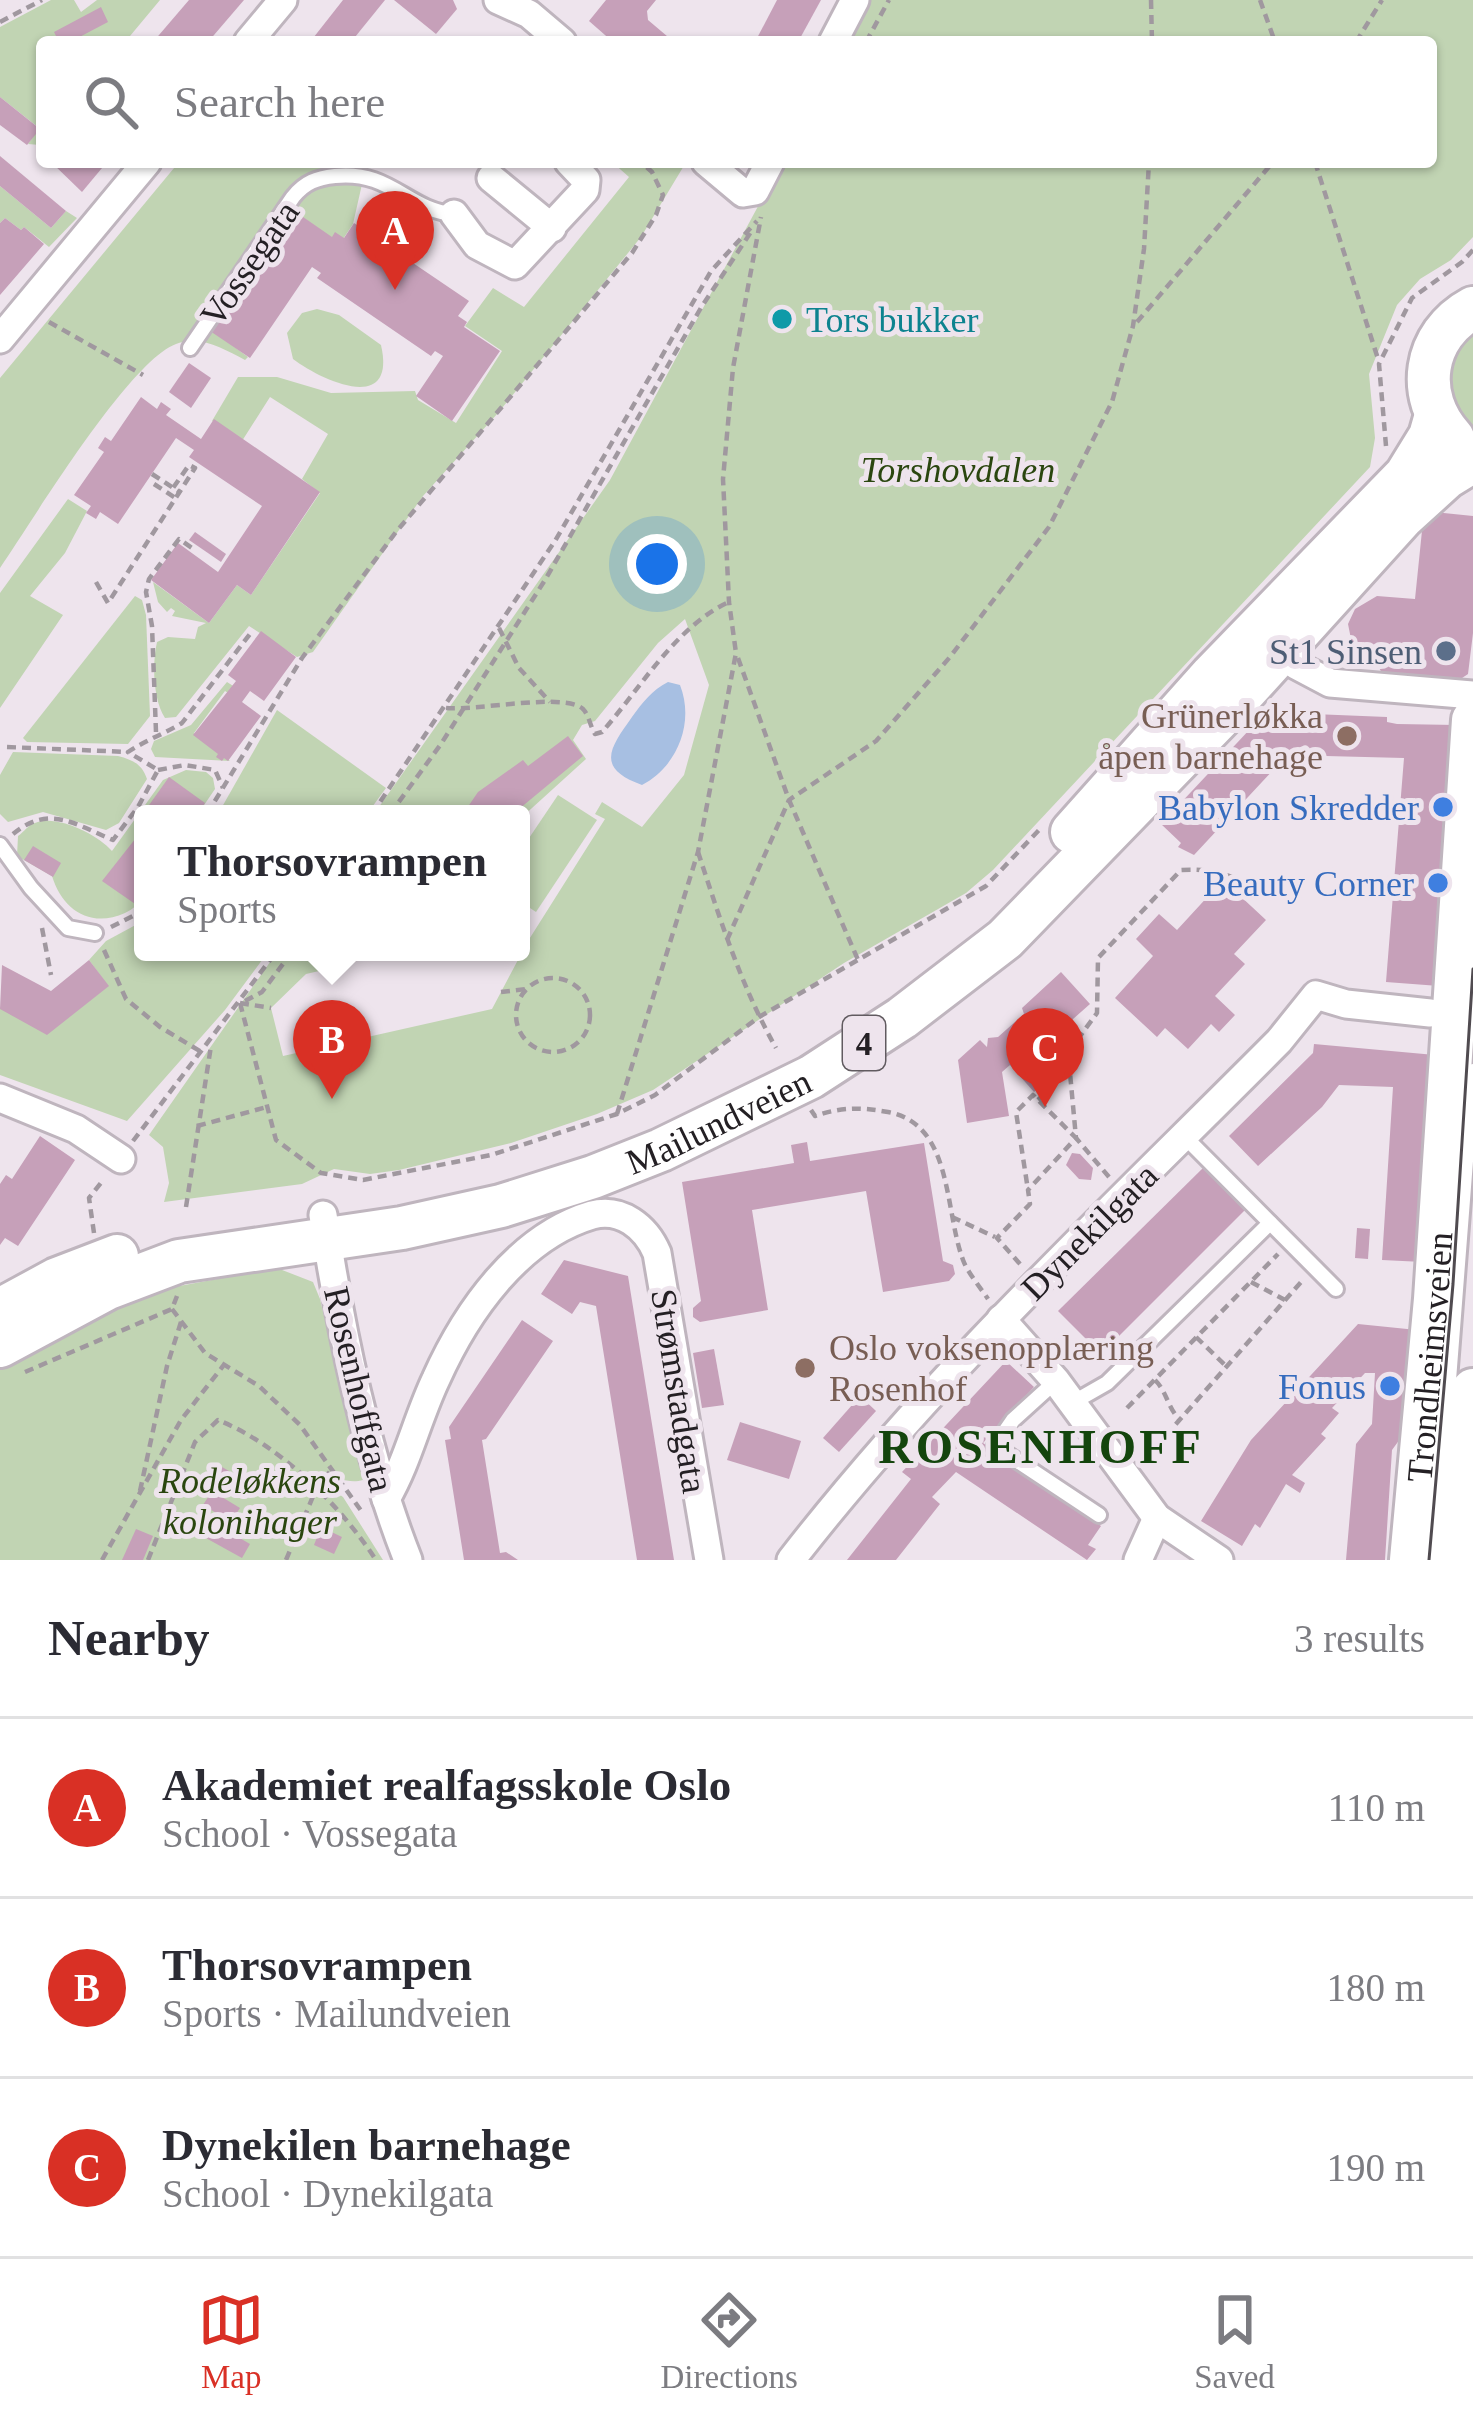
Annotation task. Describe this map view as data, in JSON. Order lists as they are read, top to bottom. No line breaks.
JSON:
{"streets":{"main road":["4","Mailundveien","Trondheimsveien"],"street":["Vossegata","Dynekilgata","Rosenhoffgata","Strømstadgata"]},"crossings":[["4","Mailundveien"],["Mailundveien","Rosenhoffgata"],["Rosenhoffgata","Strømstadgata"]],"districts":["ROSENHOFF"],"parks":["Torshovdalen","Rodeløkkens kolonihager"],"places":["Tors bukker","St1 Sinsen","Grünerløkka åpen barnehage","Babylon Skredder","Beauty Corner","Oslo voksenopplæring Rosenhof","Fonus"],"page":{"search":"Search here","pins":["A","B","C"],"popup":["Thorsovrampen","Sports"],"heading":["Nearby","3 results"],"list":[{"mark":"A","name":"Akademiet realfagsskole Oslo","note":"School · Vossegata","value":"110 m"},{"mark":"B","name":"Thorsovrampen","note":"Sports · Mailundveien","value":"180 m"},{"mark":"C","name":"Dynekilen barnehage","note":"School · Dynekilgata","value":"190 m"}],"nav":["Map","Directions","Saved"]}}
